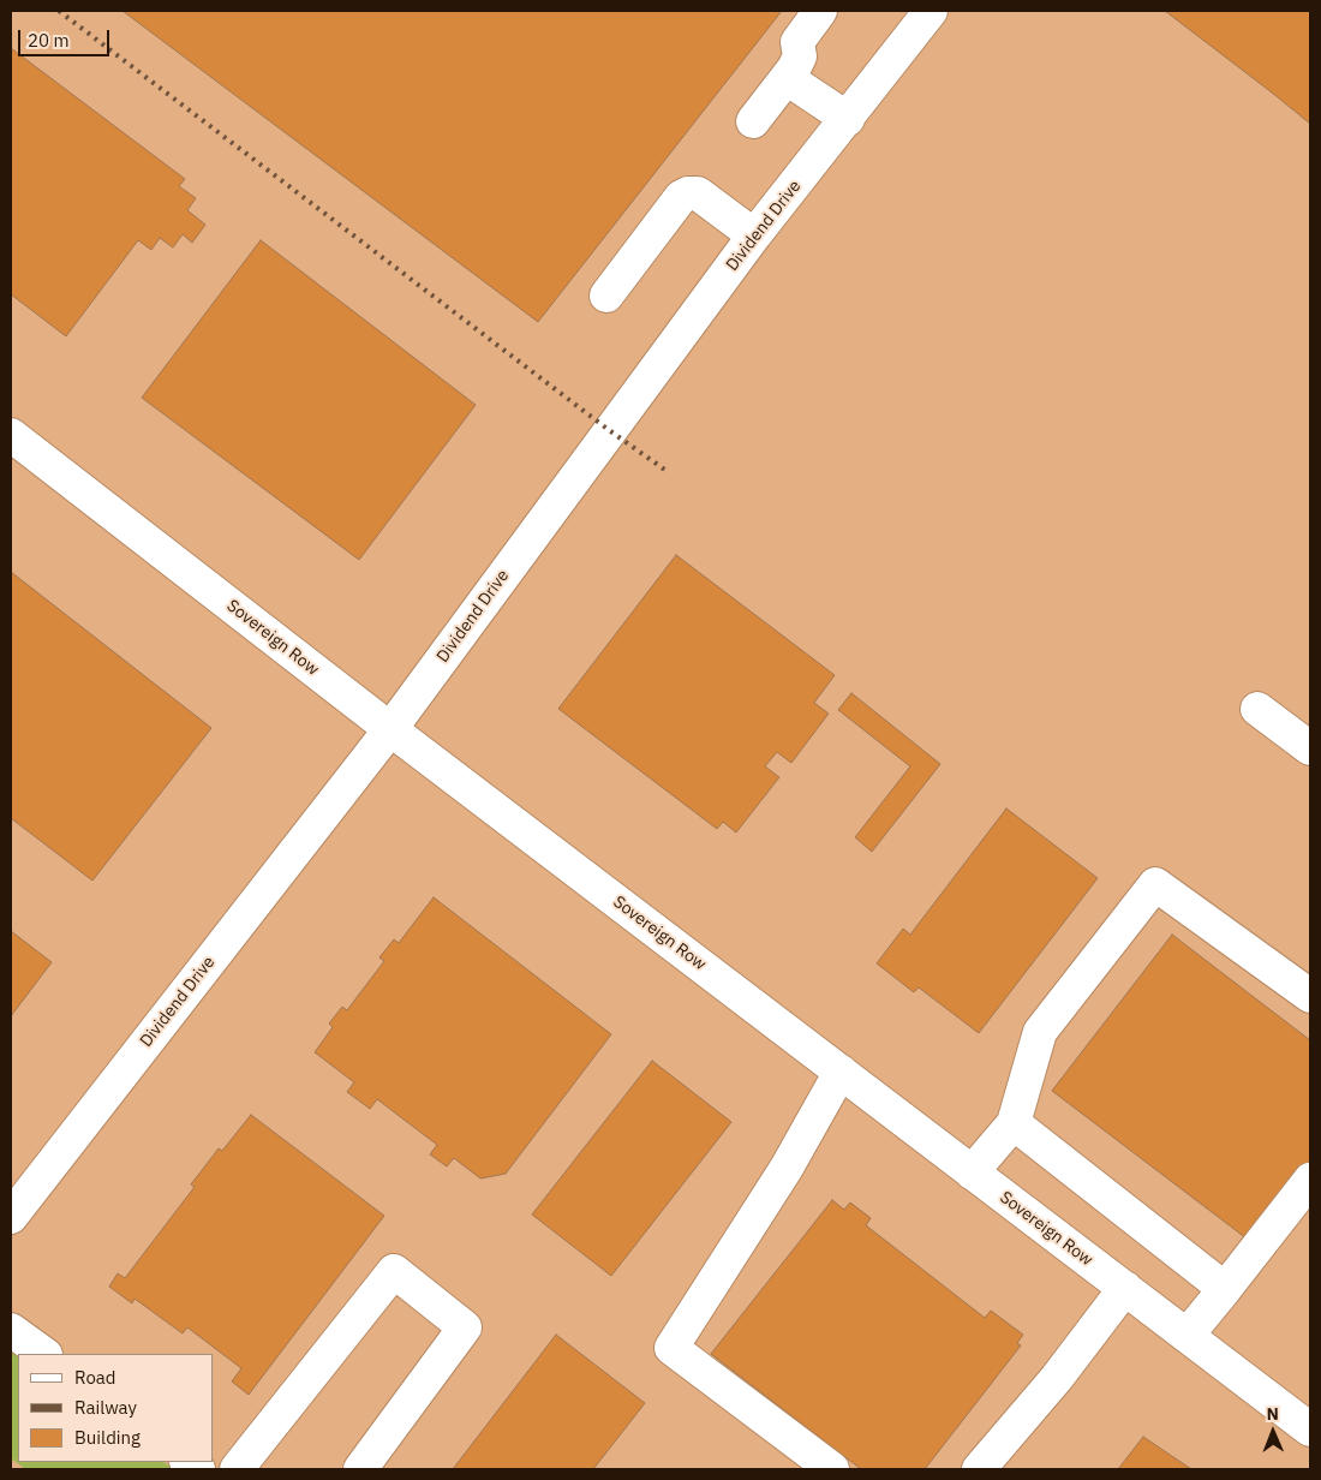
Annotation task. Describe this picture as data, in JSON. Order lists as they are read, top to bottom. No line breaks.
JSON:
{"streets":{"street":["Dividend Drive","Sovereign Row"]},"crossings":[["Dividend Drive","Sovereign Row"]],"legend":["Road","Railway","Building"],"scale_bar":"20 m","north":"top"}
